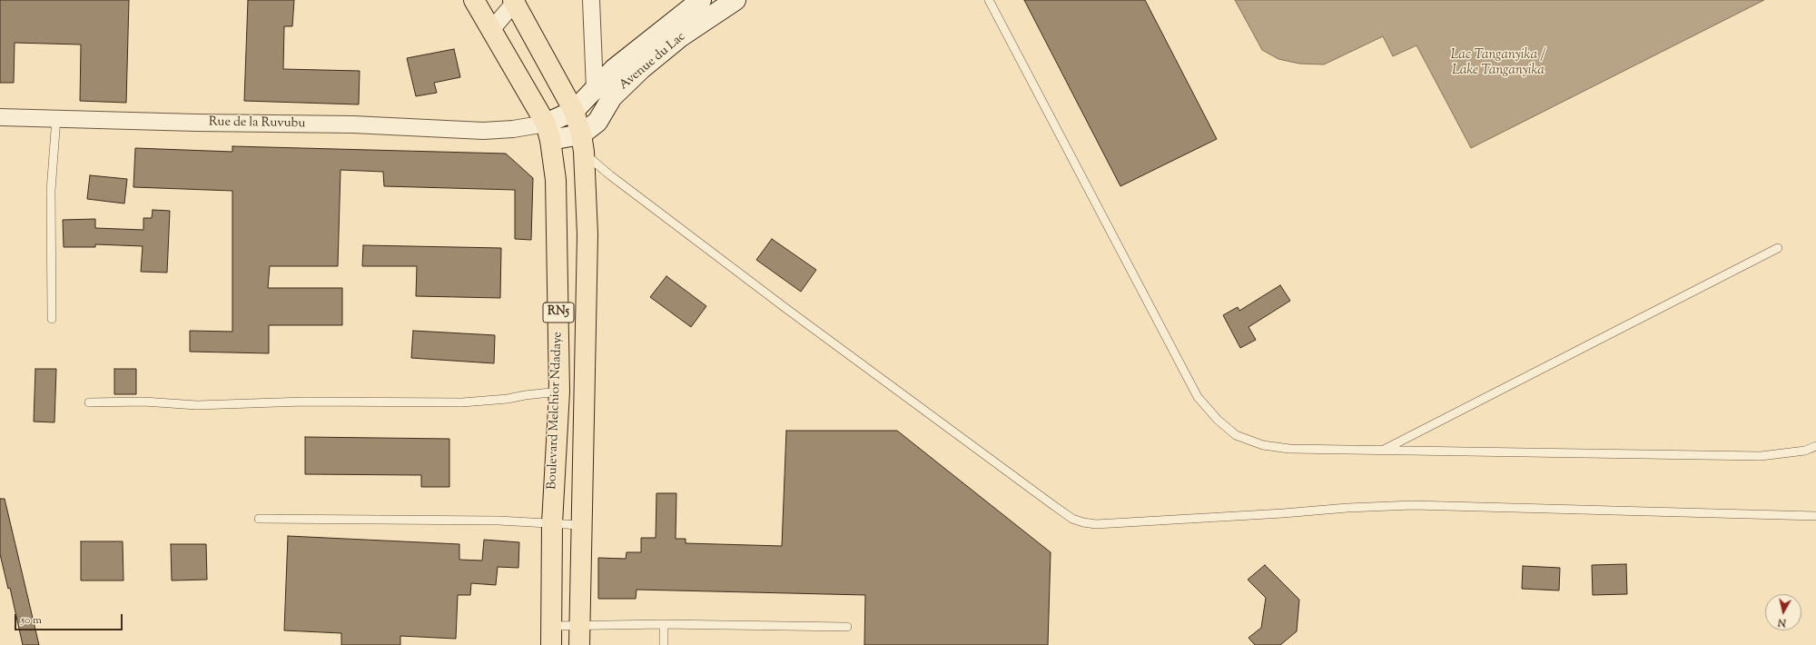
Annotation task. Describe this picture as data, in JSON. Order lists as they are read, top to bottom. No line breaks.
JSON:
{"streets":{"main road":["Avenue du Lac","RN5","Boulevard Melchior Ndadaye"],"street":["Rue de la Ruvubu"]},"crossings":[["Avenue du Lac","RN5"],["Rue de la Ruvubu","Boulevard Melchior Ndadaye"]],"water":["Lac Tanganyika / Lake Tanganyika"],"scale_bar":"50 m","north":"bottom"}
